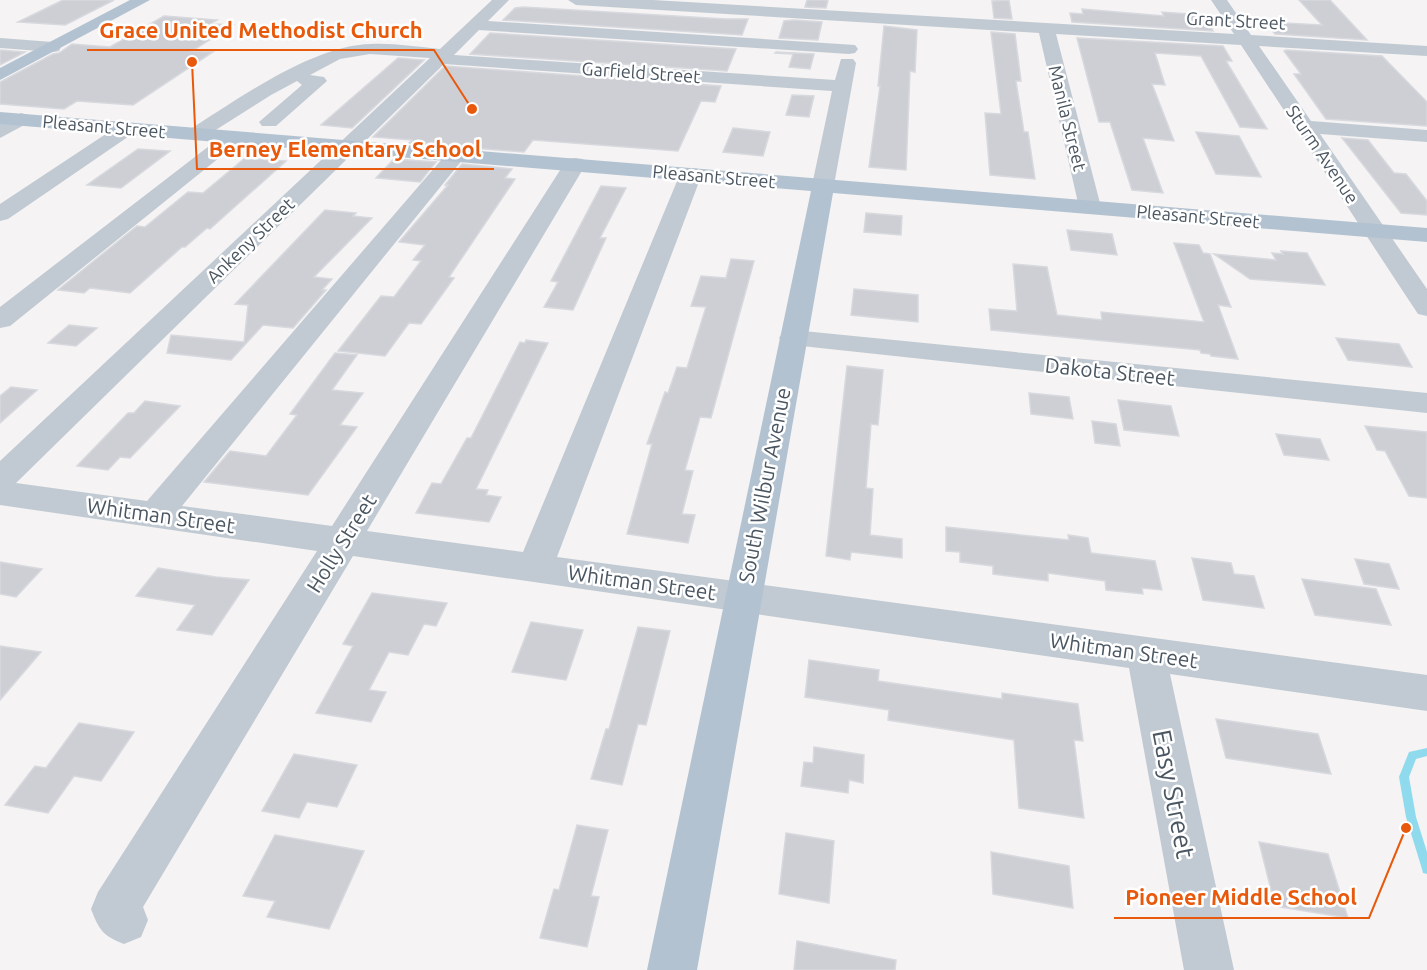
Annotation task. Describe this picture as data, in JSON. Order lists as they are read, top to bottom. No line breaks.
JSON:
{"streets":{"main road":["Pleasant Street","South Wilbur Avenue"],"street":["Grant Street","Garfield Street","Manila Street","Sturm Avenue","Ankeny Street","Dakota Street","Whitman Street","Holly Street","Easy Street"]},"crossings":[["Grant Street","Manila Street"],["Grant Street","Sturm Avenue"],["Grant Street","South Wilbur Avenue"],["Garfield Street","Pleasant Street"],["Garfield Street","Ankeny Street"],["Garfield Street","South Wilbur Avenue"],["Manila Street","Pleasant Street"],["Pleasant Street","Sturm Avenue"],["Pleasant Street","Ankeny Street"],["Pleasant Street","South Wilbur Avenue"],["Pleasant Street","Holly Street"],["Dakota Street","South Wilbur Avenue"],["South Wilbur Avenue","Whitman Street"],["Whitman Street","Holly Street"],["Whitman Street","Easy Street"]],"places":["Berney Elementary School","Grace United Methodist Church","Pioneer Middle School"]}
